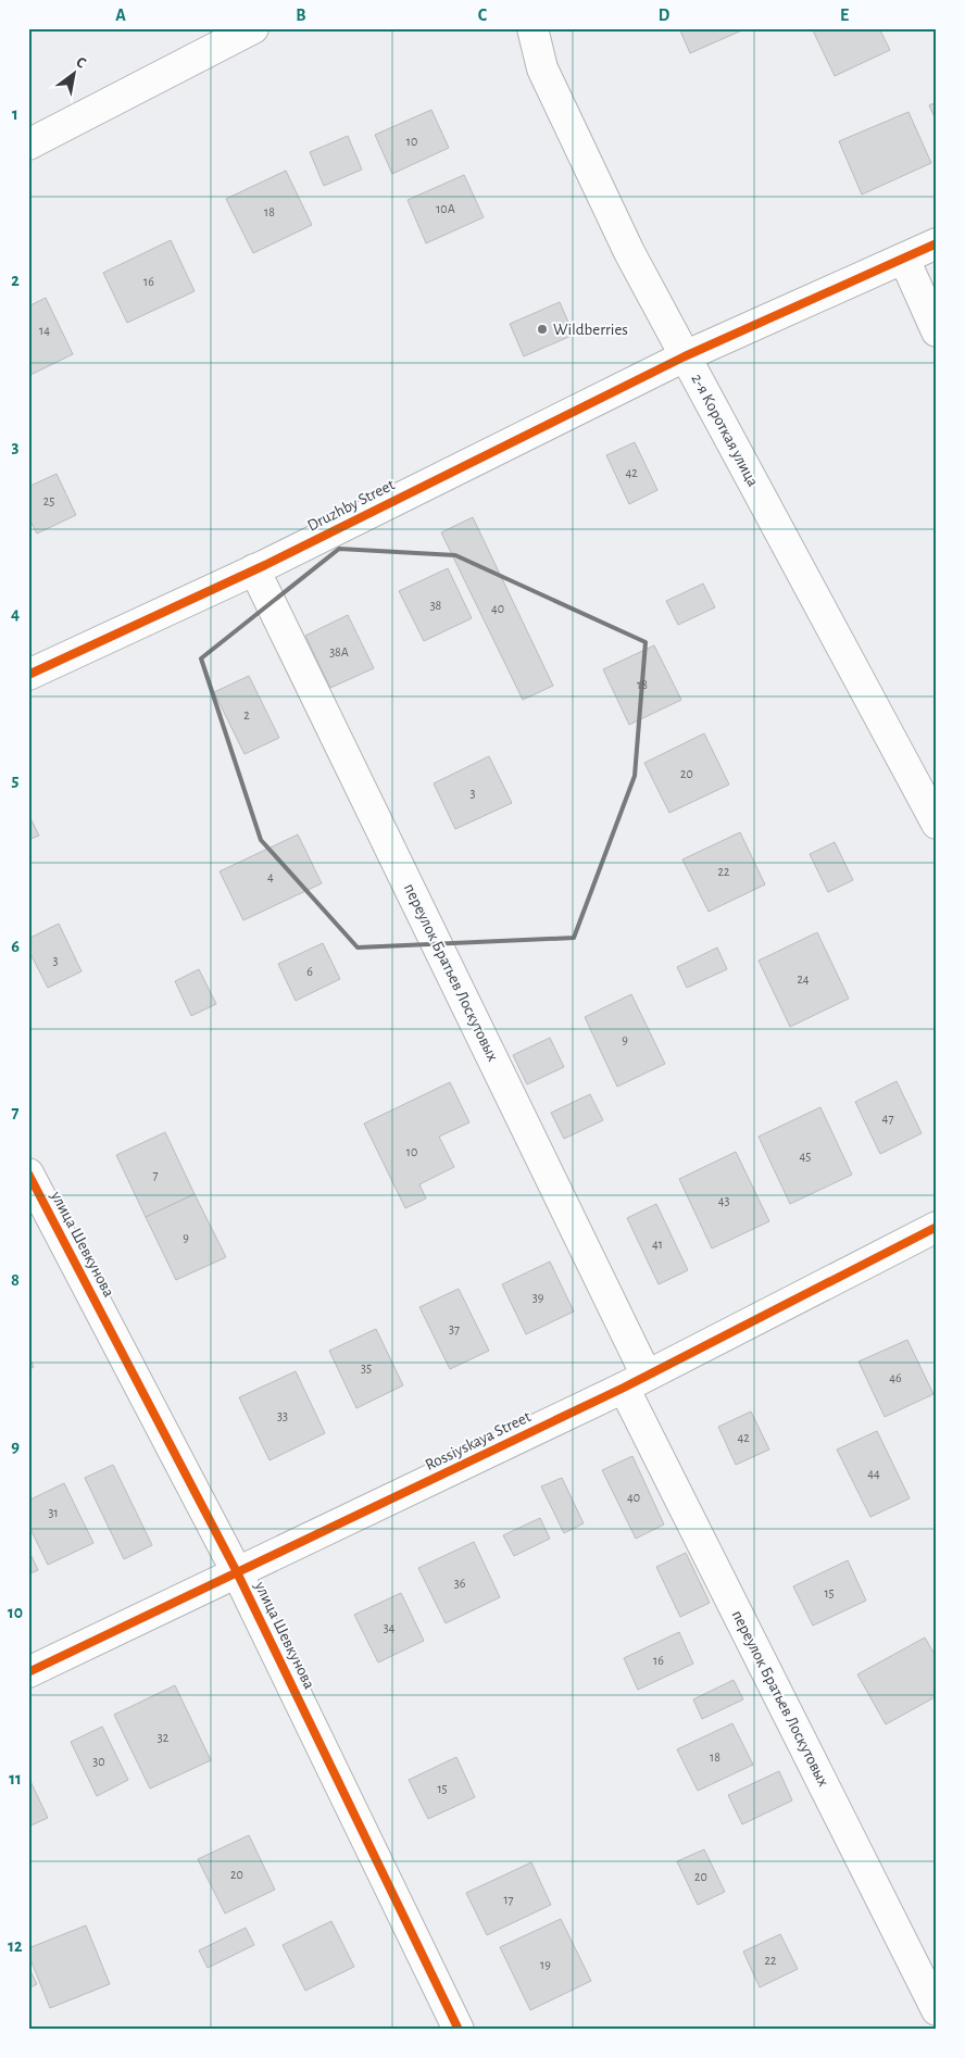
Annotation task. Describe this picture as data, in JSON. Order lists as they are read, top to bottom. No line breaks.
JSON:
{"streets":{"street":["2-я Короткая улица","Druzhby Street","переулок Братьев Лоскутовых","улица Шевкунова","Rossiyskaya Street"]},"crossings":[["2-я Короткая улица","Druzhby Street"],["Druzhby Street","переулок Братьев Лоскутовых"],["переулок Братьев Лоскутовых","Rossiyskaya Street"],["улица Шевкунова","Rossiyskaya Street"]],"places":["Wildberries"],"house_numbers":["10","10А","18","16","14","42","25","38","40","38А","18","2","20","3","22","4","3","6","24","9","47","10","45","7","43","9","41","39","37","35","46","33","42","44","40","31","36","15","34","16","32","18","30","15","20","20","17","22","19"],"north":"top right","grid":{"columns":["A","B","C","D","E"],"rows":["1","2","3","4","5","6","7","8","9","10","11","12"]}}
